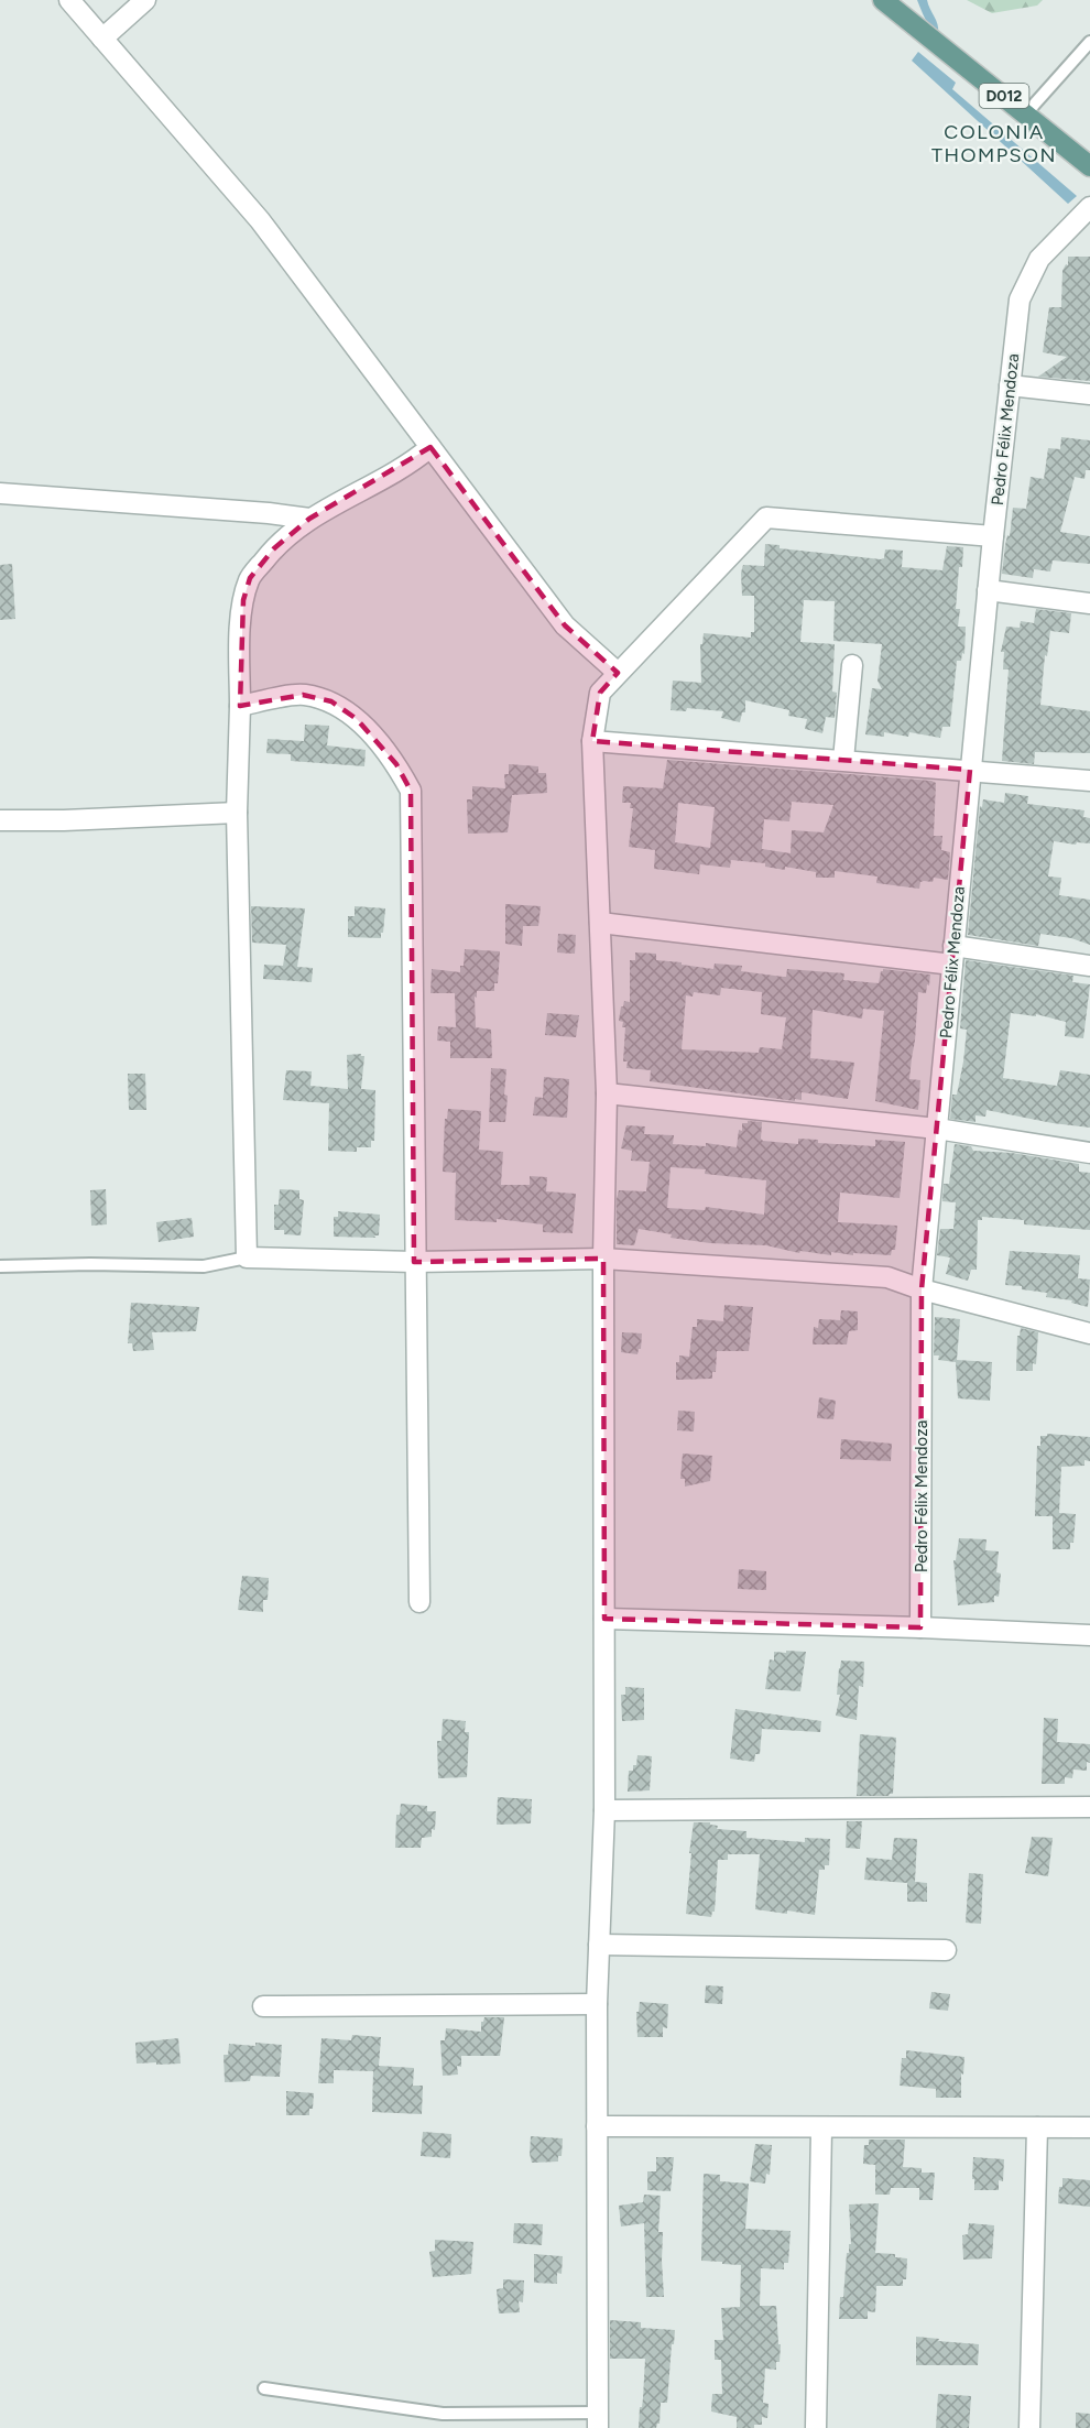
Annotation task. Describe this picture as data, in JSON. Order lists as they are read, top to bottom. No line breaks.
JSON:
{"streets":{"main road":["D012"],"street":["Pedro Félix Mendoza"]},"districts":["COLONIA THOMPSON"]}
